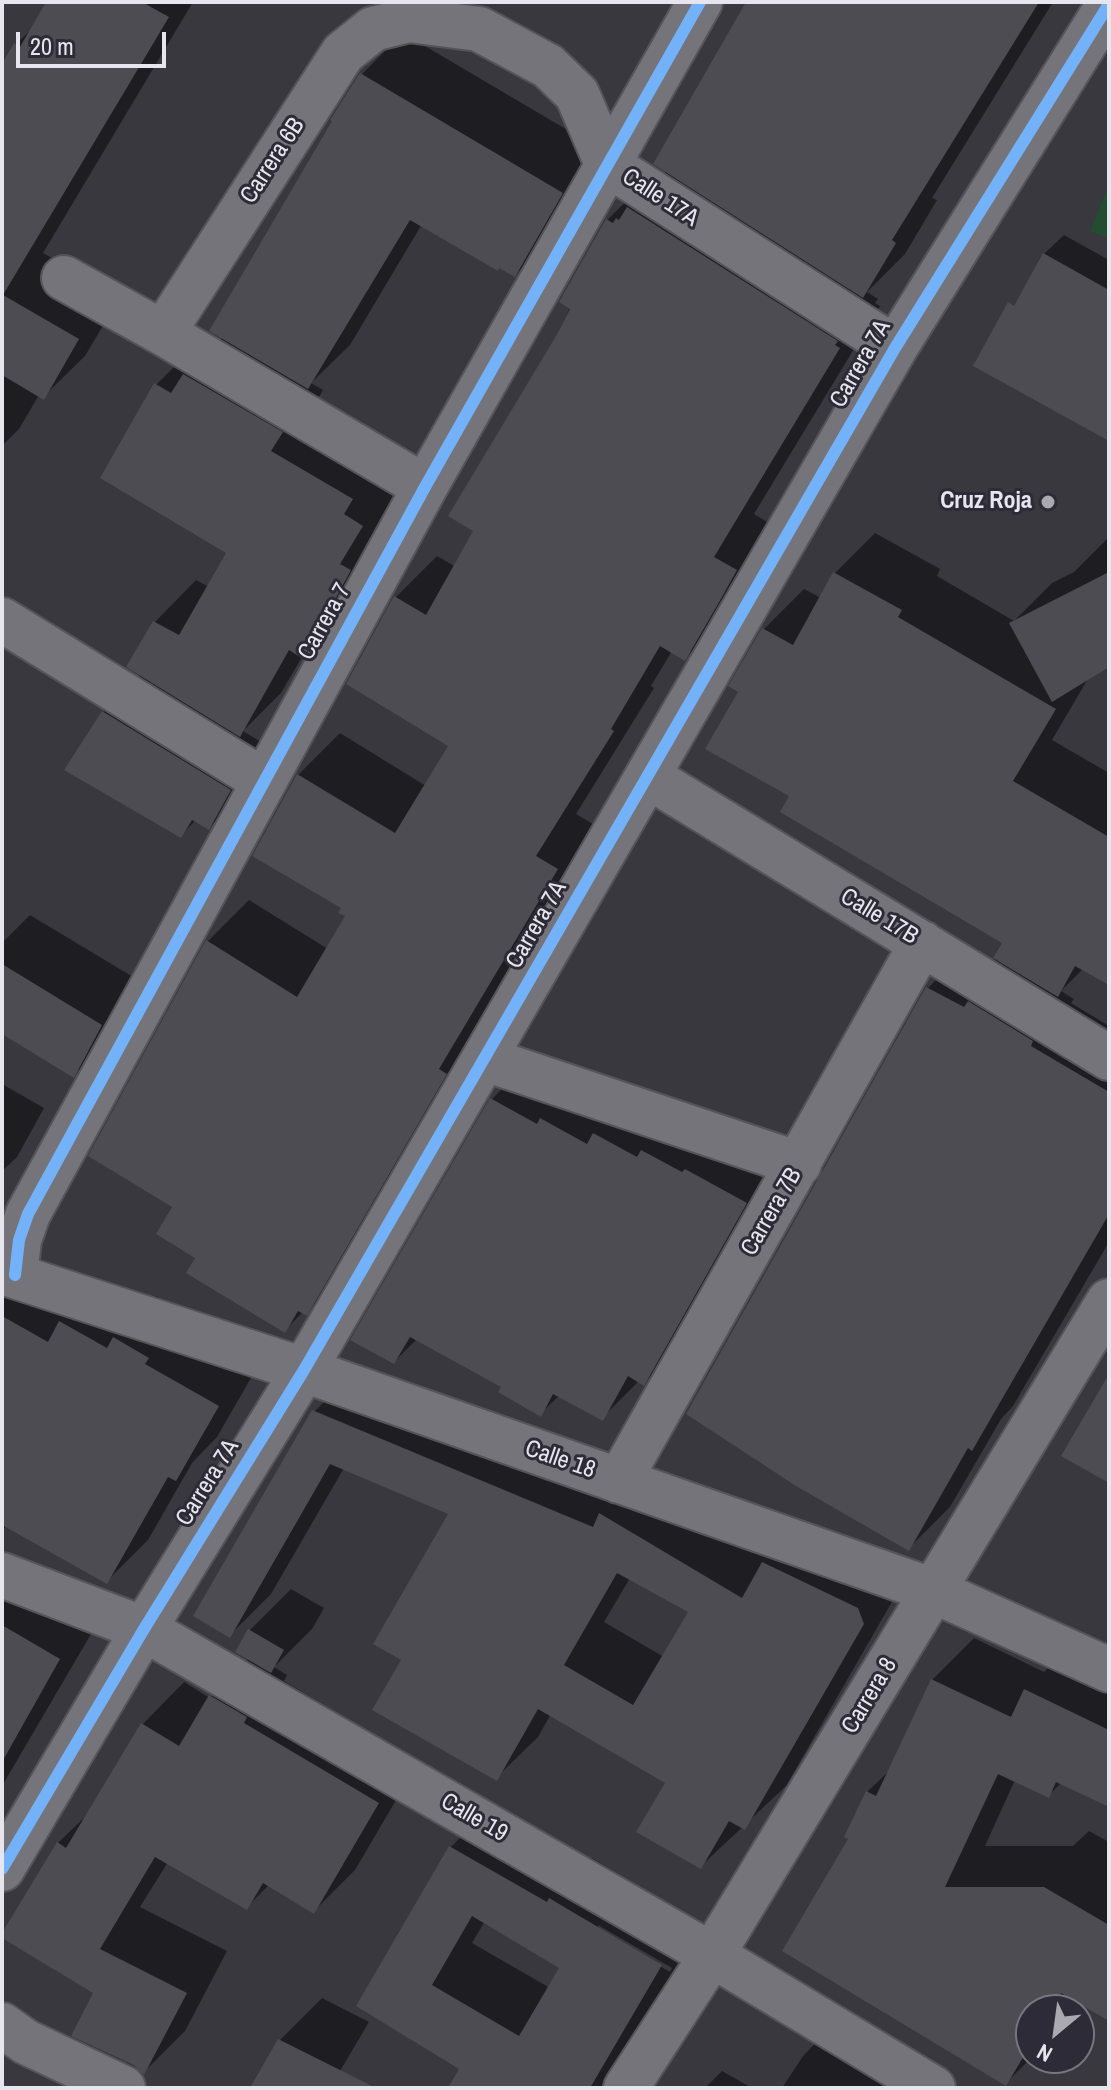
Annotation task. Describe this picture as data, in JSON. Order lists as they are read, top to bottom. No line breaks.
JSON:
{"streets":{"street":["Carrera 6B","Calle 17A","Carrera 7A","Carrera 7","Calle 17B","Carrera 7B","Calle 18","Carrera 8","Calle 19"]},"crossings":[["Carrera 6B","Calle 17A"],["Calle 17A","Carrera 7A"],["Calle 17A","Carrera 7"],["Carrera 7A","Calle 17B"],["Carrera 7A","Calle 18"],["Carrera 7A","Calle 19"],["Carrera 7","Calle 18"],["Calle 17B","Carrera 7B"],["Carrera 7B","Calle 18"],["Calle 18","Carrera 8"],["Carrera 8","Calle 19"]],"places":["Cruz Roja"],"scale_bar":"20 m","north":"bottom left"}
